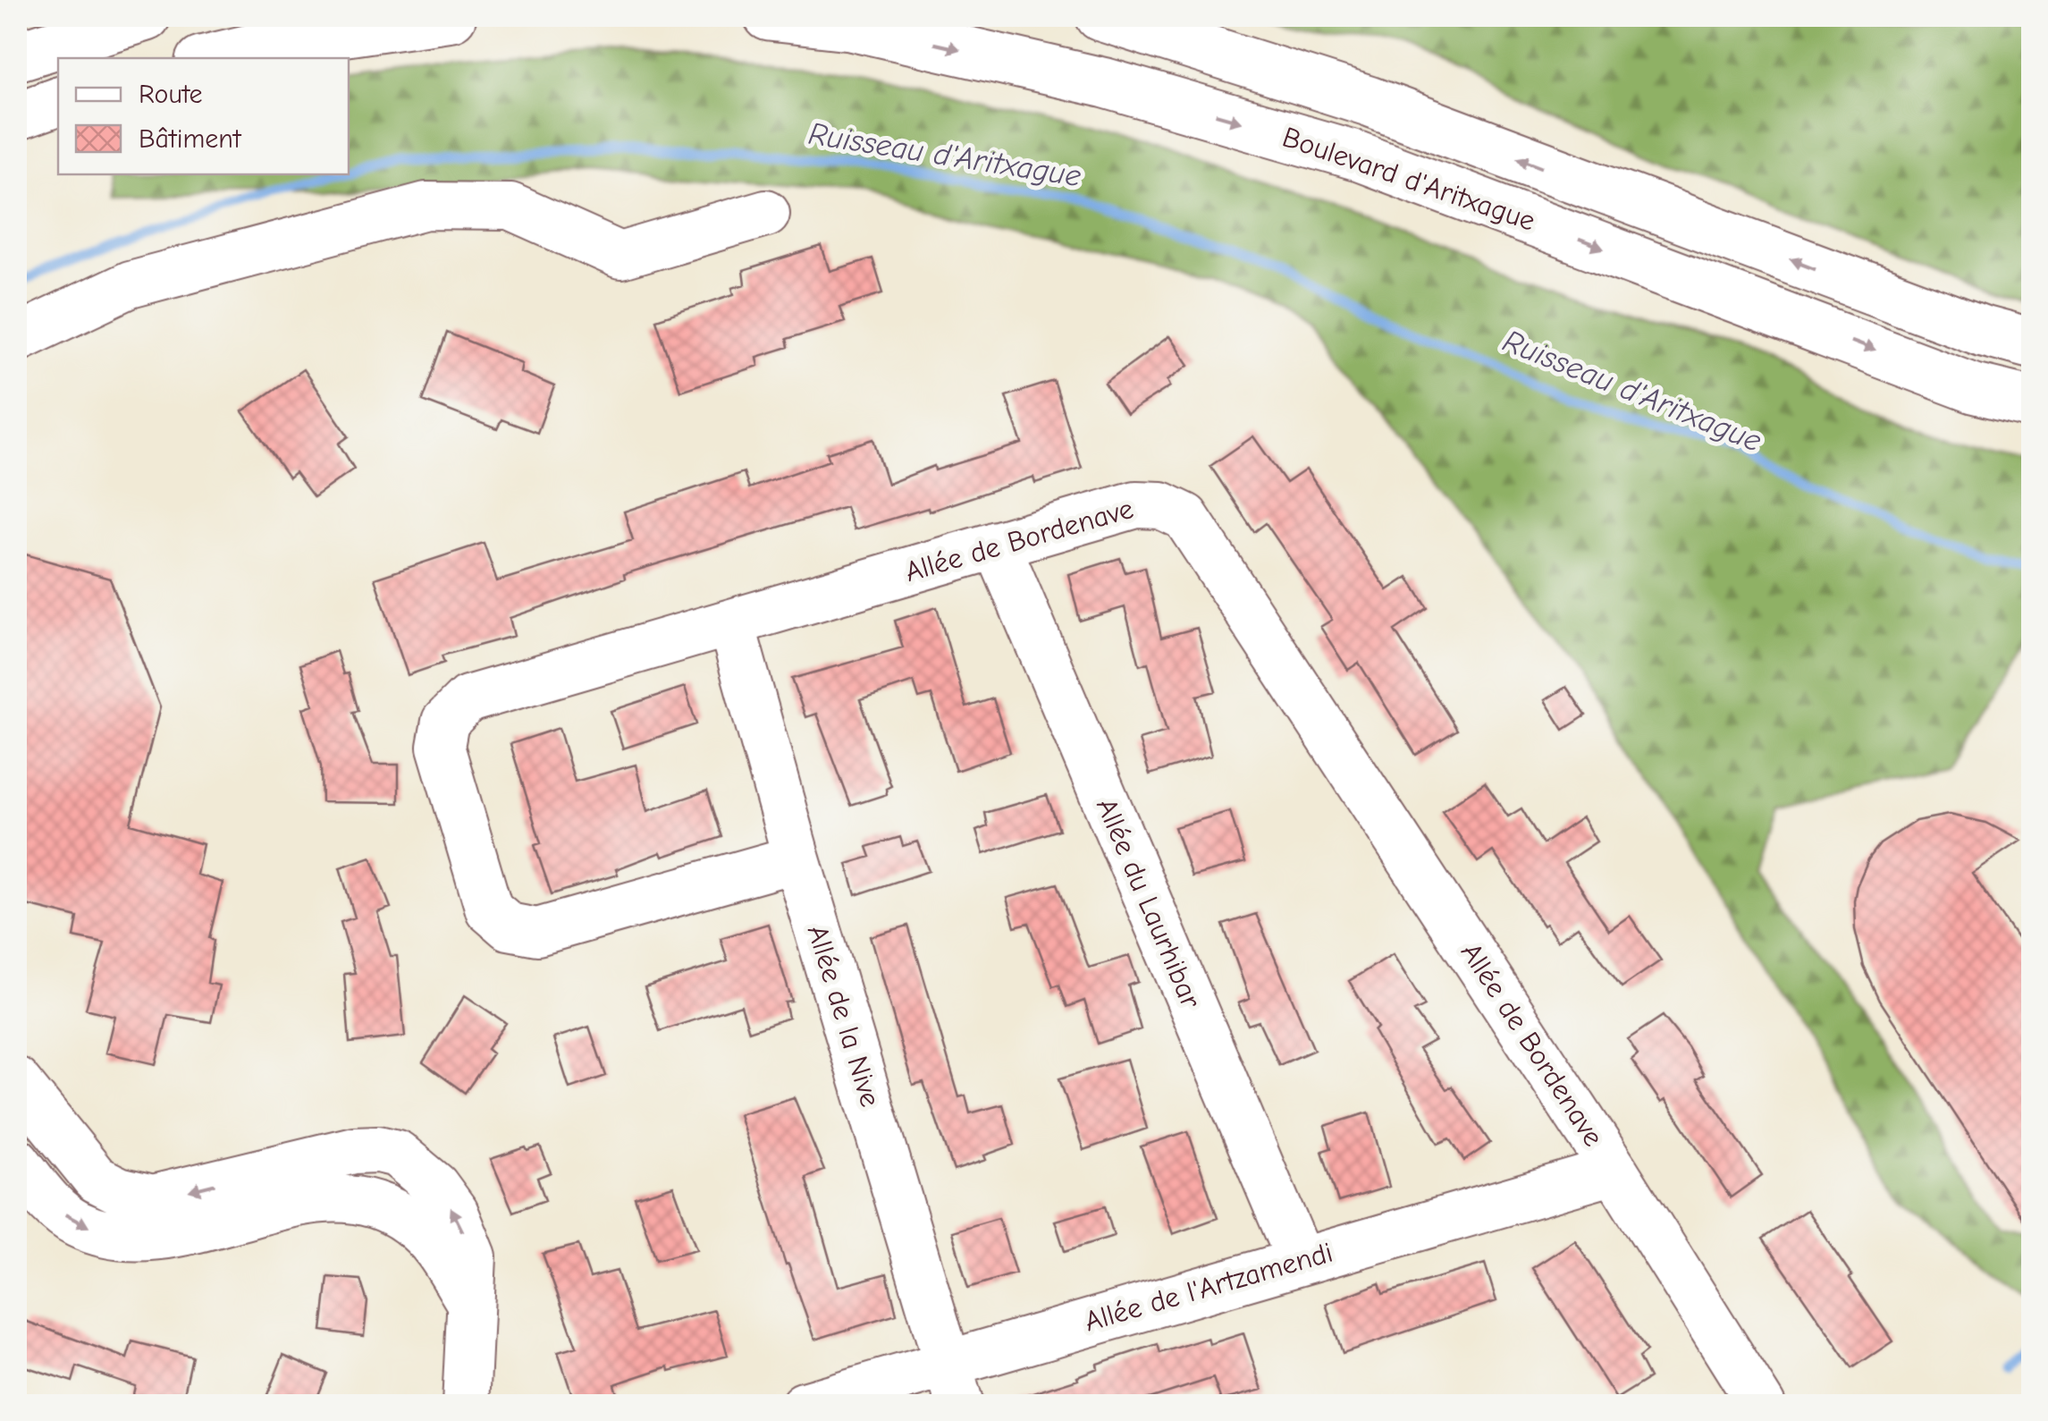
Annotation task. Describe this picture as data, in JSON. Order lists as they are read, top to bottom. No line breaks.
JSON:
{"streets":{"main road":["Boulevard d'Aritxague"],"street":["Allée de Bordenave","Allée du Laurhibar","Allée de la Nive","Allée de l'Artzamendi"]},"crossings":[["Allée de Bordenave","Allée du Laurhibar"],["Allée de Bordenave","Allée de la Nive"],["Allée de Bordenave","Allée de l'Artzamendi"],["Allée du Laurhibar","Allée de l'Artzamendi"],["Allée de la Nive","Allée de l'Artzamendi"]],"water":["Ruisseau d'Aritxague"],"legend":["Route","Bâtiment"]}
